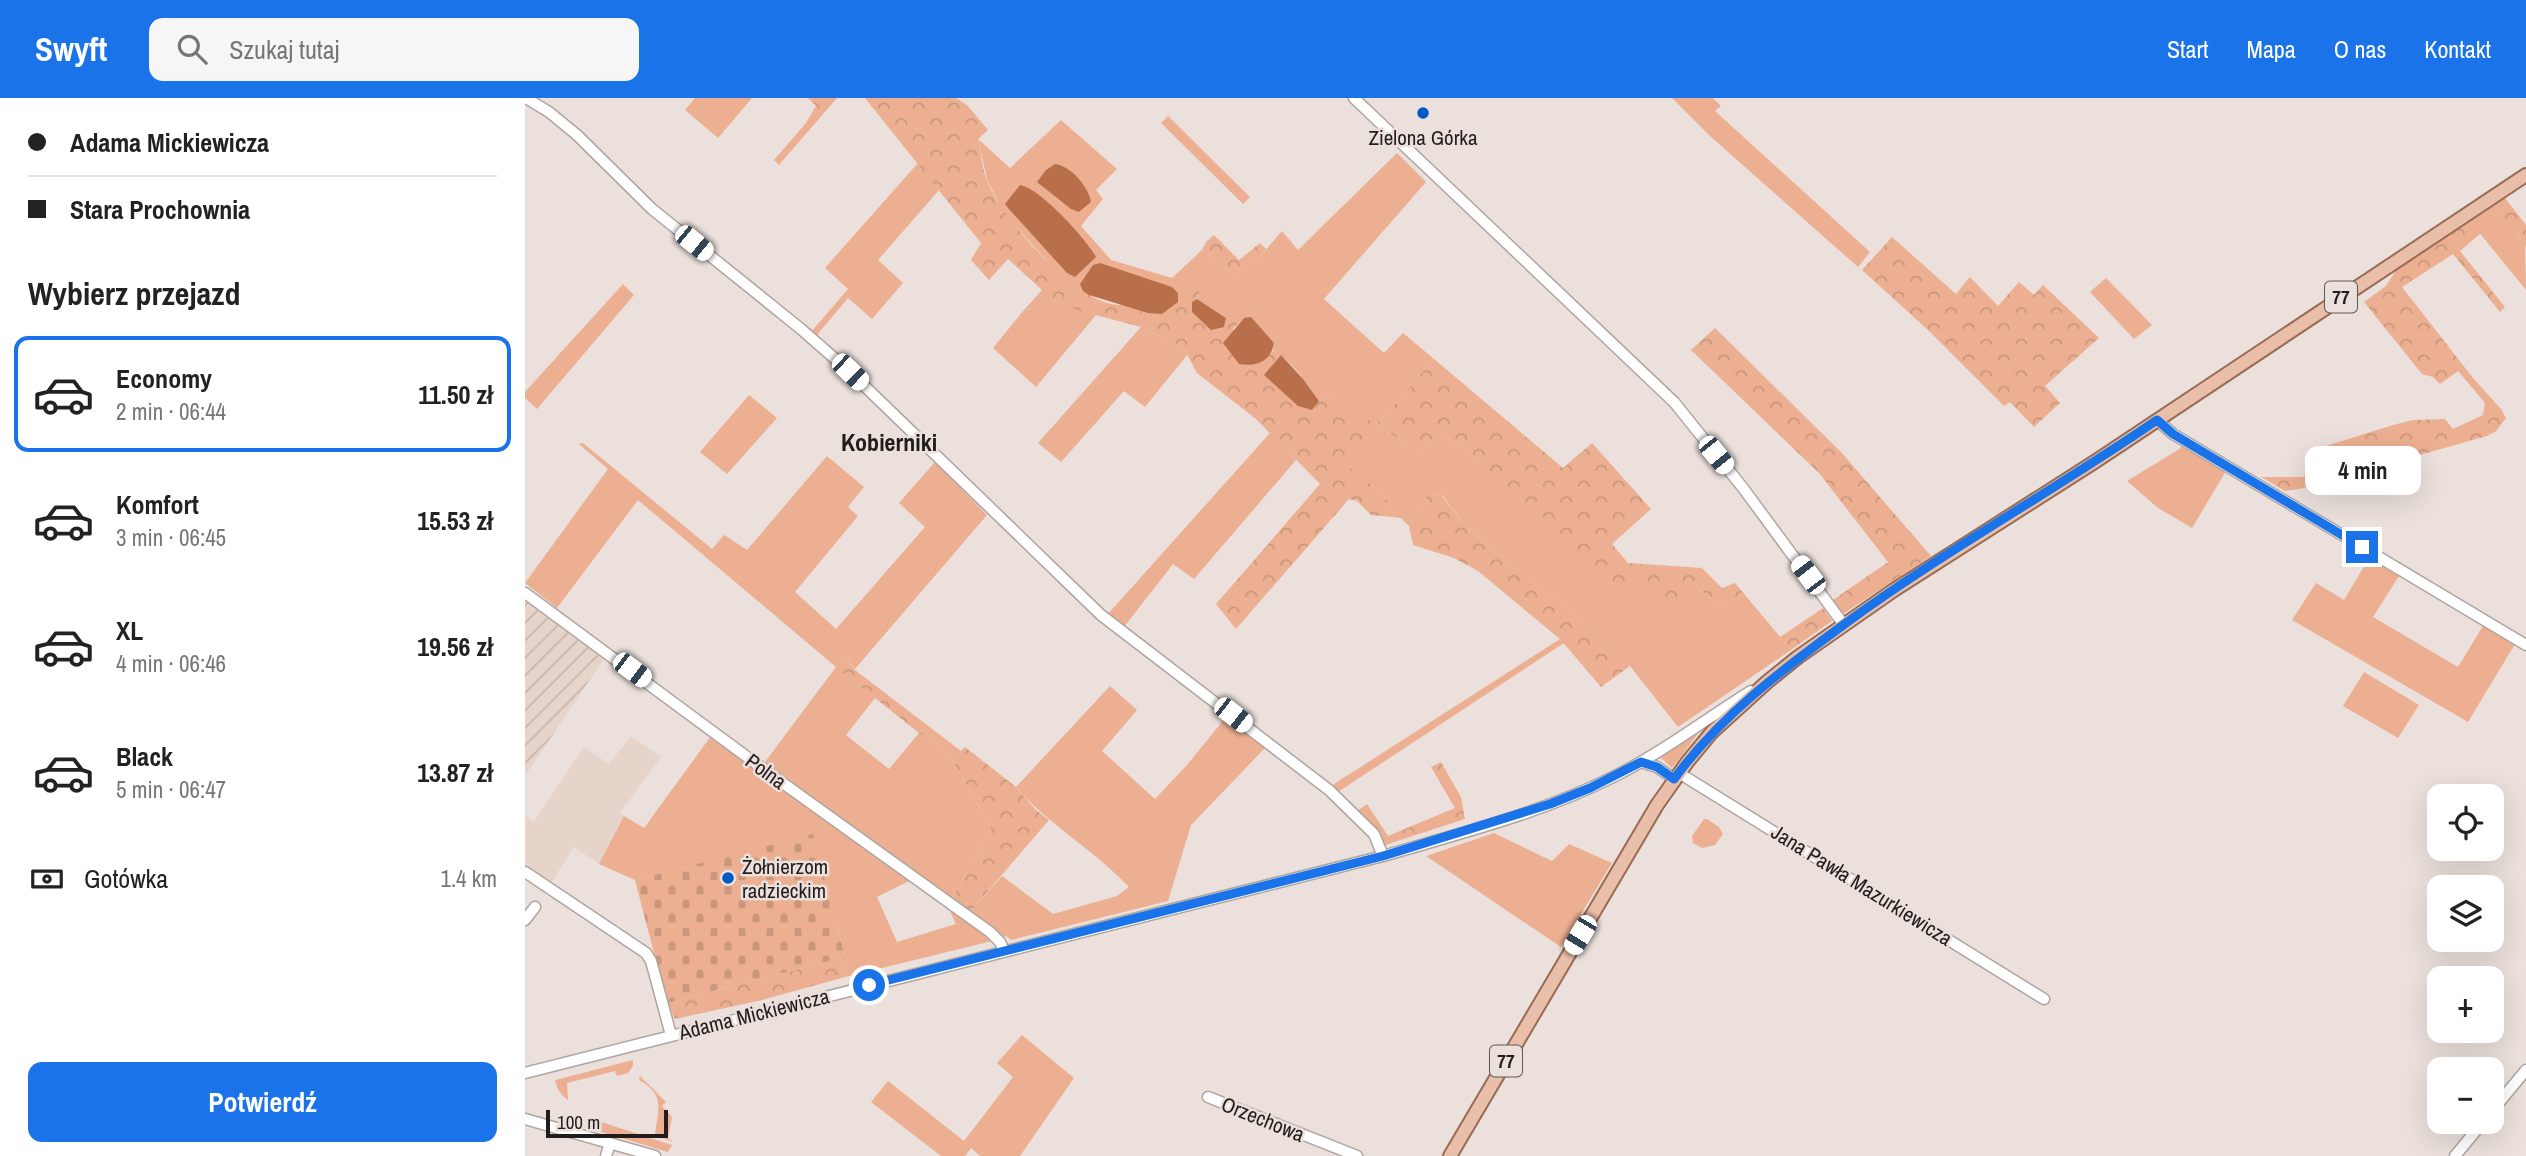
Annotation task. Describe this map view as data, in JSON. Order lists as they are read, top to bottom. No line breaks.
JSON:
{"streets":{"main road":["77","Adama Mickiewicza"],"street":["Polna","Jana Pawła Mazurkiewicza","Orzechowa"]},"crossings":[["77","Jana Pawła Mazurkiewicza"],["77","Adama Mickiewicza"],["Polna","Adama Mickiewicza"],["Jana Pawła Mazurkiewicza","Adama Mickiewicza"]],"districts":["Kobierniki"],"places":["Zielona Górka","Żołnierzom radzieckim"],"scale_bar":"100 m","page":{"header":"Swyft","search":"Szukaj tutaj","nav":["Start","Mapa","O nas","Kontakt"],"banner":["Adama Mickiewicza","Stara Prochownia"],"heading":"Wybierz przejazd","list":[{"name":"Economy","note":"2 min · 06:44","value":"11.50 zł"},{"name":"Komfort","note":"3 min · 06:45","value":"15.53 zł"},{"name":"XL","note":"4 min · 06:46","value":"19.56 zł"},{"name":"Black","note":"5 min · 06:47","value":"13.87 zł"}],"bubble":"4 min","map_buttons":["+","−"],"pay":["Gotówka","1.4 km"],"buttons":"Potwierdź","scale":"100 m"}}
